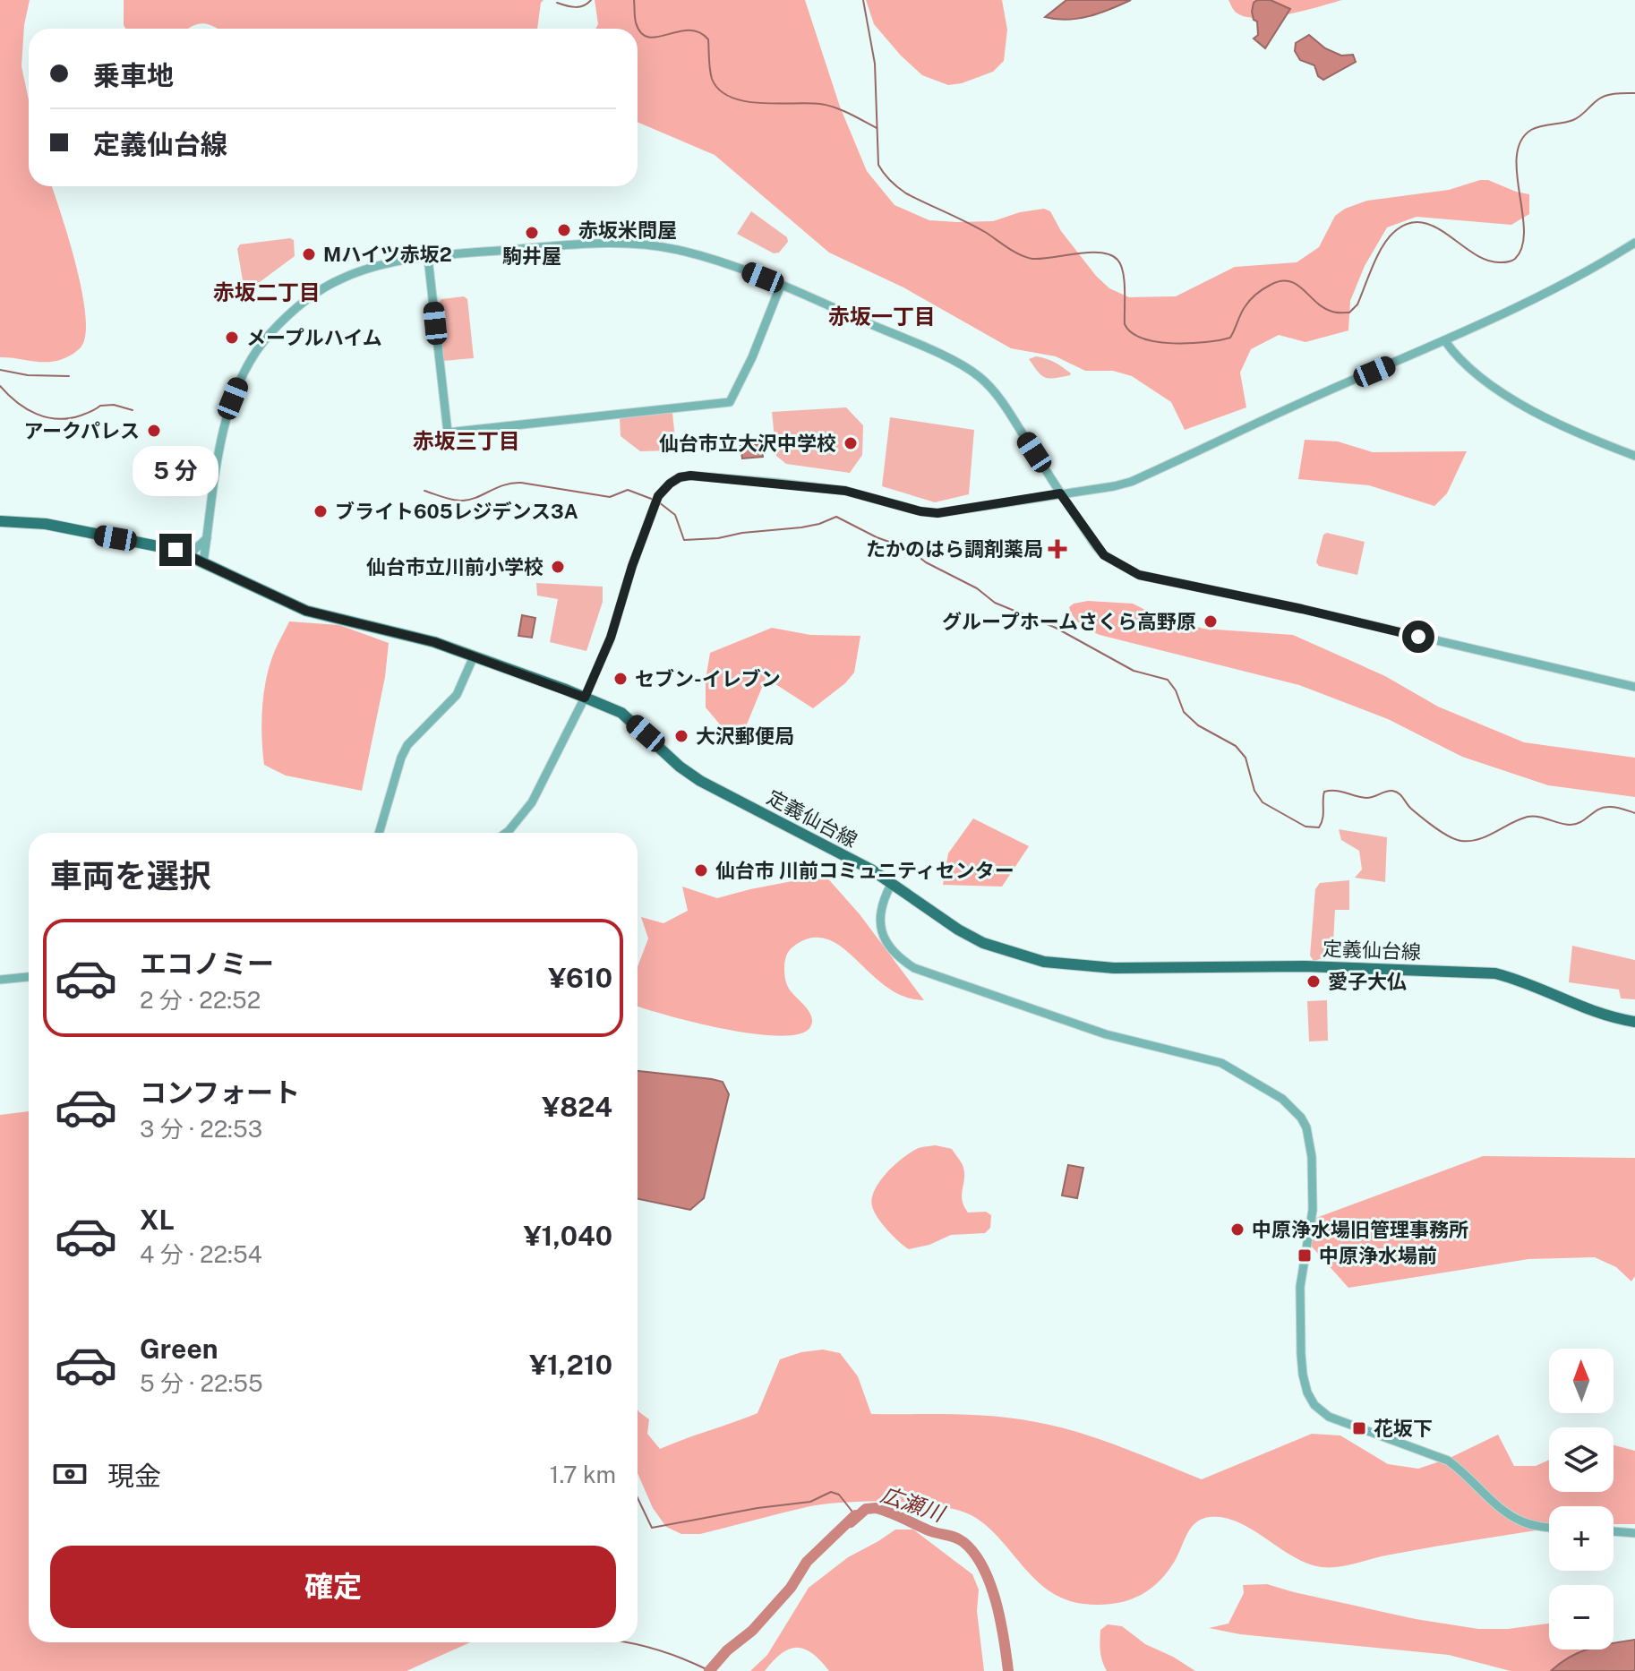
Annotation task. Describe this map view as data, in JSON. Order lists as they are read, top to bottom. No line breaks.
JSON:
{"streets":{"main road":["定義仙台線"]},"districts":["赤坂二丁目","赤坂一丁目","赤坂三丁目"],"water":["広瀬川"],"places":{"other":["赤坂米問屋","駒井屋","Mハイツ赤坂2","メープルハイム","アークパレス","仙台市立大沢中学校","ブライト605レジデンス3A","仙台市立川前小学校","グループホームさくら高野原","セブン-イレブン","大沢郵便局","仙台市 川前コミュニティセンター","愛子大仏","中原浄水場旧管理事務所"],"health":["たかのはら調剤薬局"],"transit":["中原浄水場前","花坂下"]},"north":"top","page":{"banner":["乗車地","定義仙台線"],"bubble":"5 分","heading":"車両を選択","list":[{"name":"エコノミー","note":"2 分 · 22:52","value":"¥610"},{"name":"コンフォート","note":"3 分 · 22:53","value":"¥824"},{"name":"XL","note":"4 分 · 22:54","value":"¥1,040"},{"name":"Green","note":"5 分 · 22:55","value":"¥1,210"}],"map_buttons":["+","−"],"pay":["現金","1.7 km"],"buttons":"確定"}}
